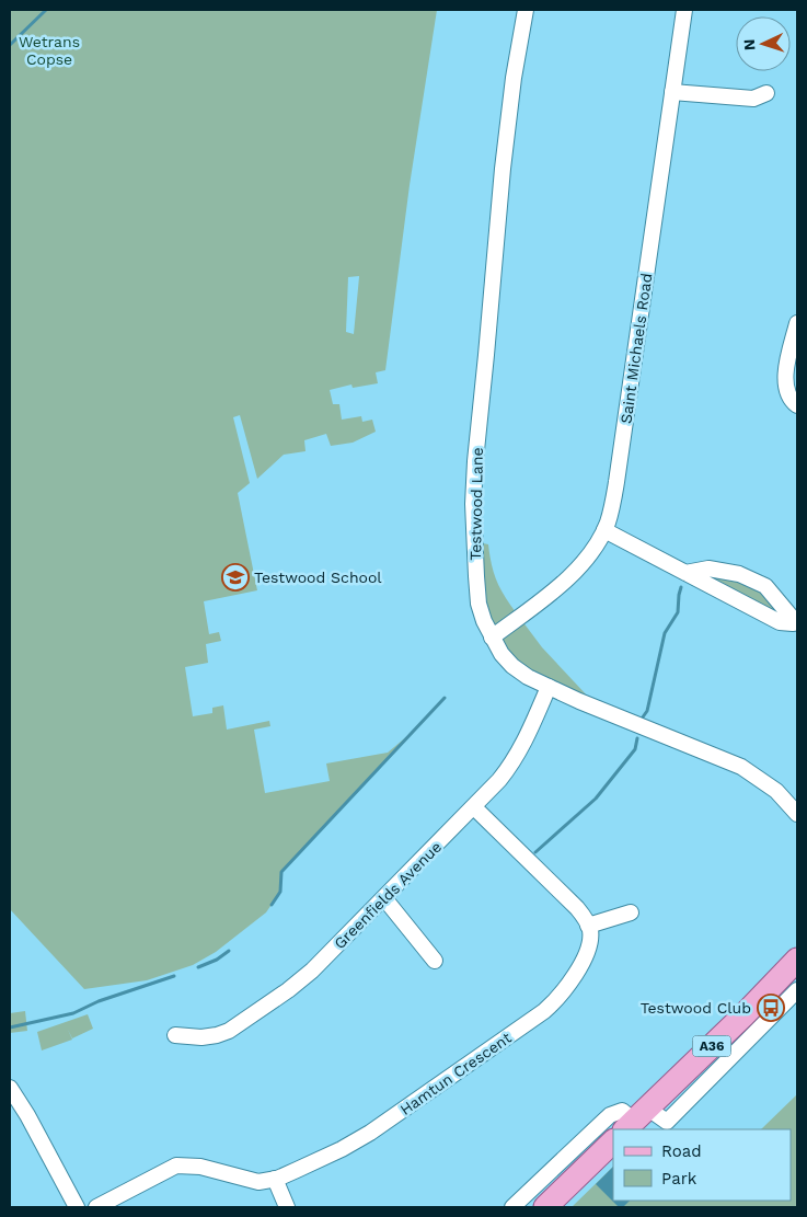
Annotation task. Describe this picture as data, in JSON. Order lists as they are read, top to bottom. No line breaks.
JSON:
{"streets":{"main road":["A36"],"street":["Saint Michaels Road","Testwood Lane","Greenfields Avenue","Hamtun Crescent"]},"crossings":[["Saint Michaels Road","Testwood Lane"],["Testwood Lane","Greenfields Avenue"]],"parks":["Wetrans Copse"],"places":{"school or university":["Testwood School"],"bus stop":["Testwood Club"]},"legend":["Road","Park"],"north":"left"}
